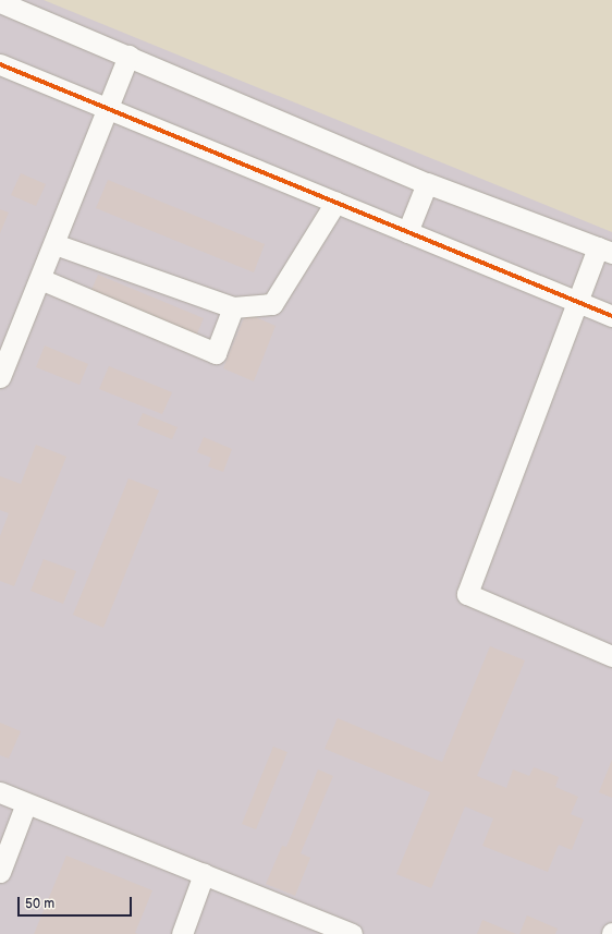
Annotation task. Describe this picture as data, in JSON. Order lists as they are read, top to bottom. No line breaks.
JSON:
{"scale_bar":"50 m"}
